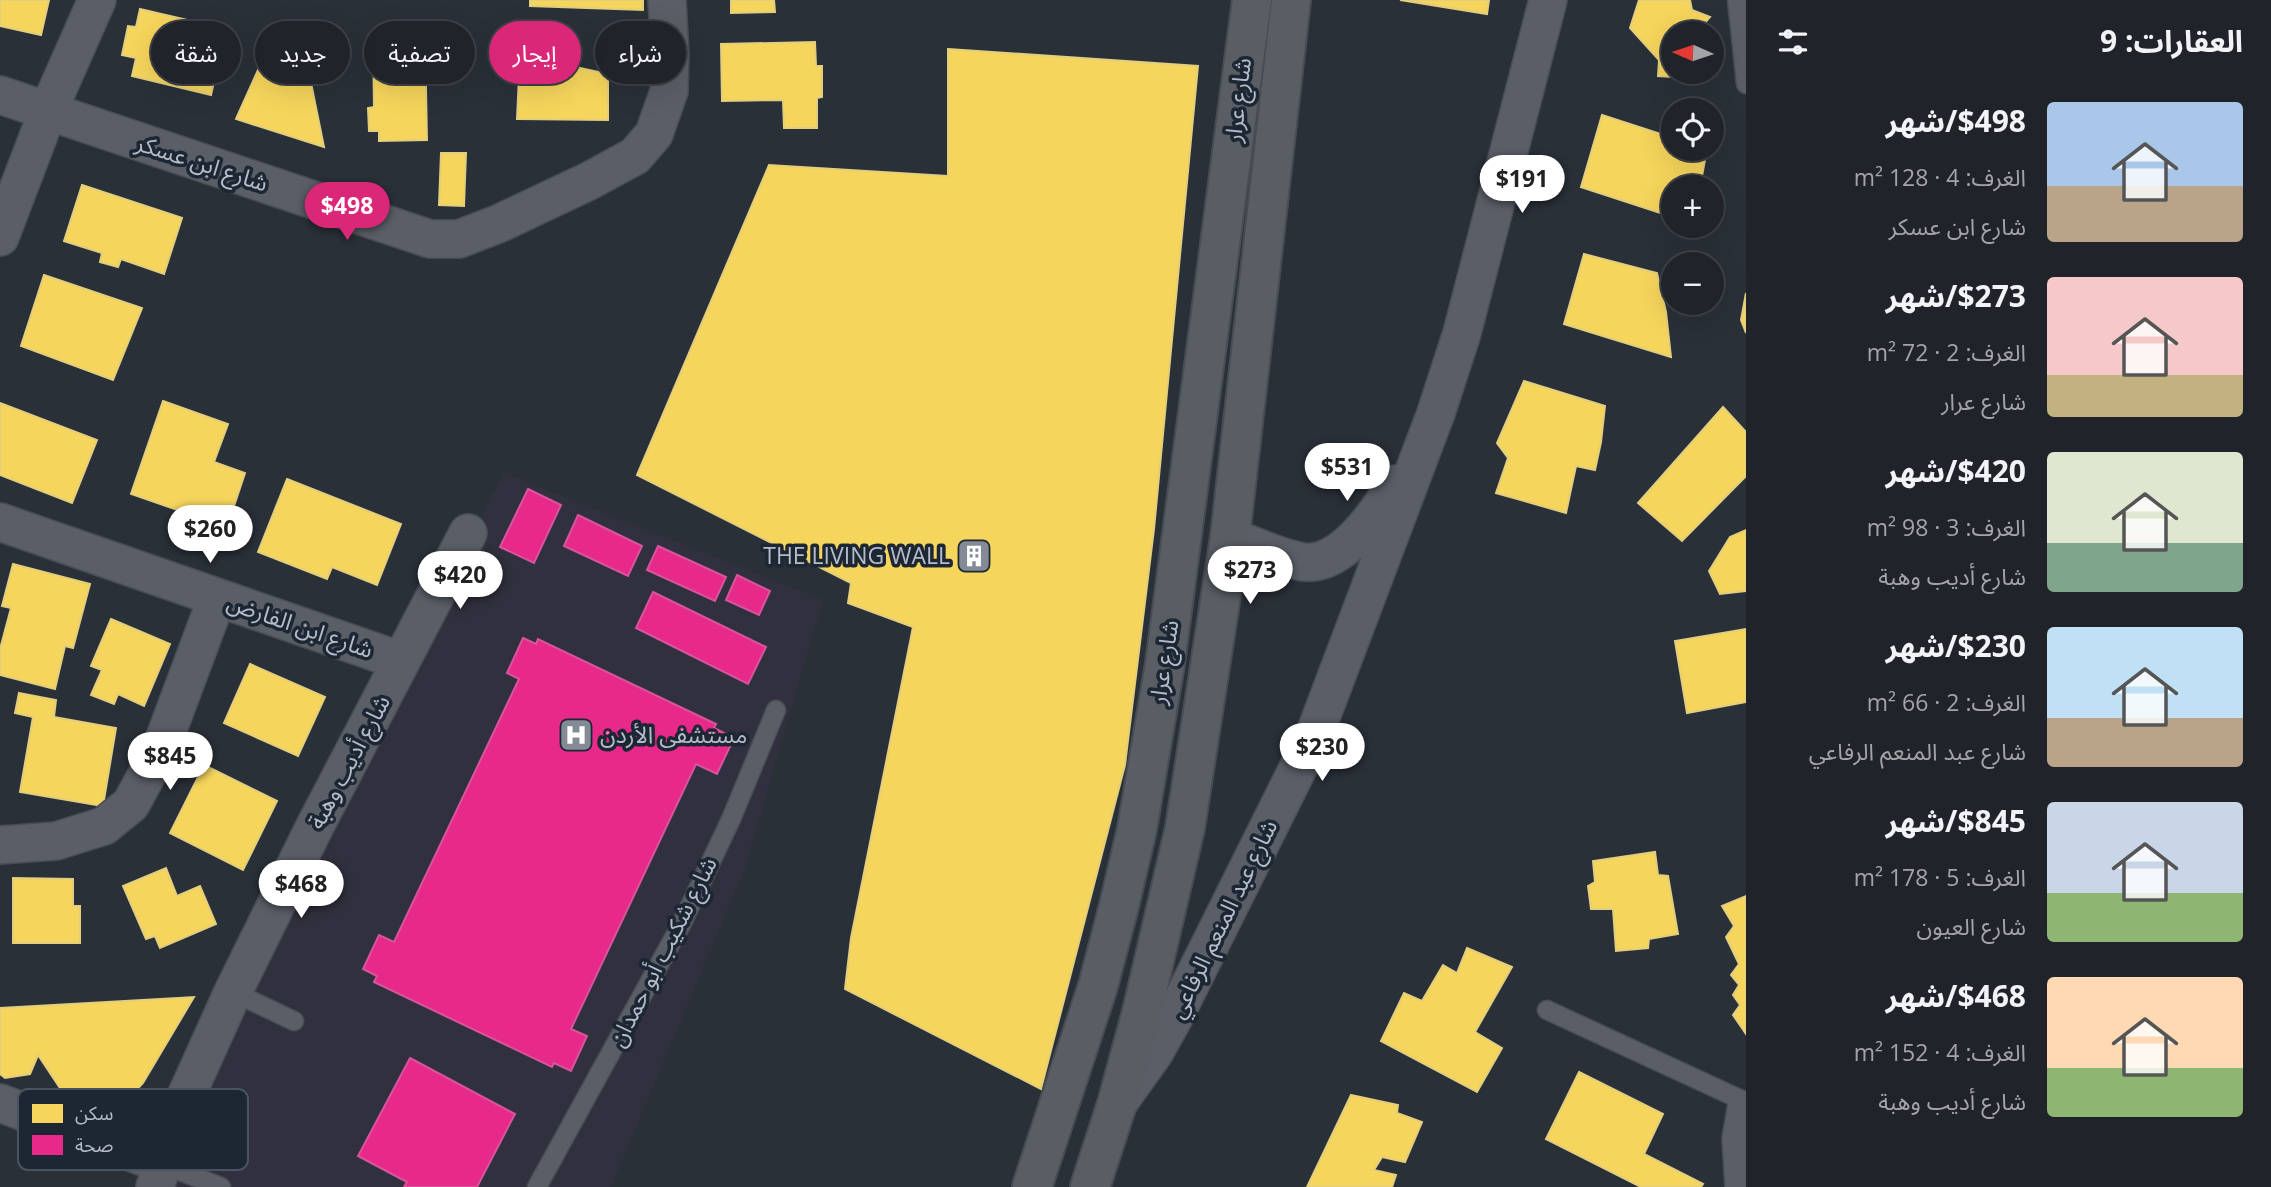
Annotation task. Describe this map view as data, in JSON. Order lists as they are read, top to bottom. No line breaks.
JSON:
{"streets":{"main road":["شارع عرار"],"street":["شارع ابن عسكر","شارع ابن الفارض","شارع أديب وهبة","شارع عبد المنعم الرفاعي"],"lane":["شارع شكيب أبو حمدان"]},"crossings":[["شارع عرار","شارع عبد المنعم الرفاعي"],["شارع ابن الفارض","شارع أديب وهبة"]],"places":{"building":["THE LIVING WALL"],"hospital":["مستشفى الأردن"]},"legend":["سكن","صحة"],"north":"left","page":{"heading":"العقارات: 9","map_buttons":["+","−"],"chip":["شراء","إيجار","تصفية","جديد","شقة"],"list":[{"name":"$498/شهر","note":"الغرف: 4 · 128 m² · شارع ابن عسكر"},{"name":"$273/شهر","note":"الغرف: 2 · 72 m² · شارع عرار"},{"name":"$420/شهر","note":"الغرف: 3 · 98 m² · شارع أديب وهبة"},{"name":"$230/شهر","note":"الغرف: 2 · 66 m² · شارع عبد المنعم الرفاعي"},{"name":"$845/شهر","note":"الغرف: 5 · 178 m² · شارع العيون"},{"name":"$468/شهر","note":"الغرف: 4 · 152 m² · شارع أديب وهبة"}],"price":["$191","$498","$531","$260","$273","$420","$230","$845","$468"]}}
